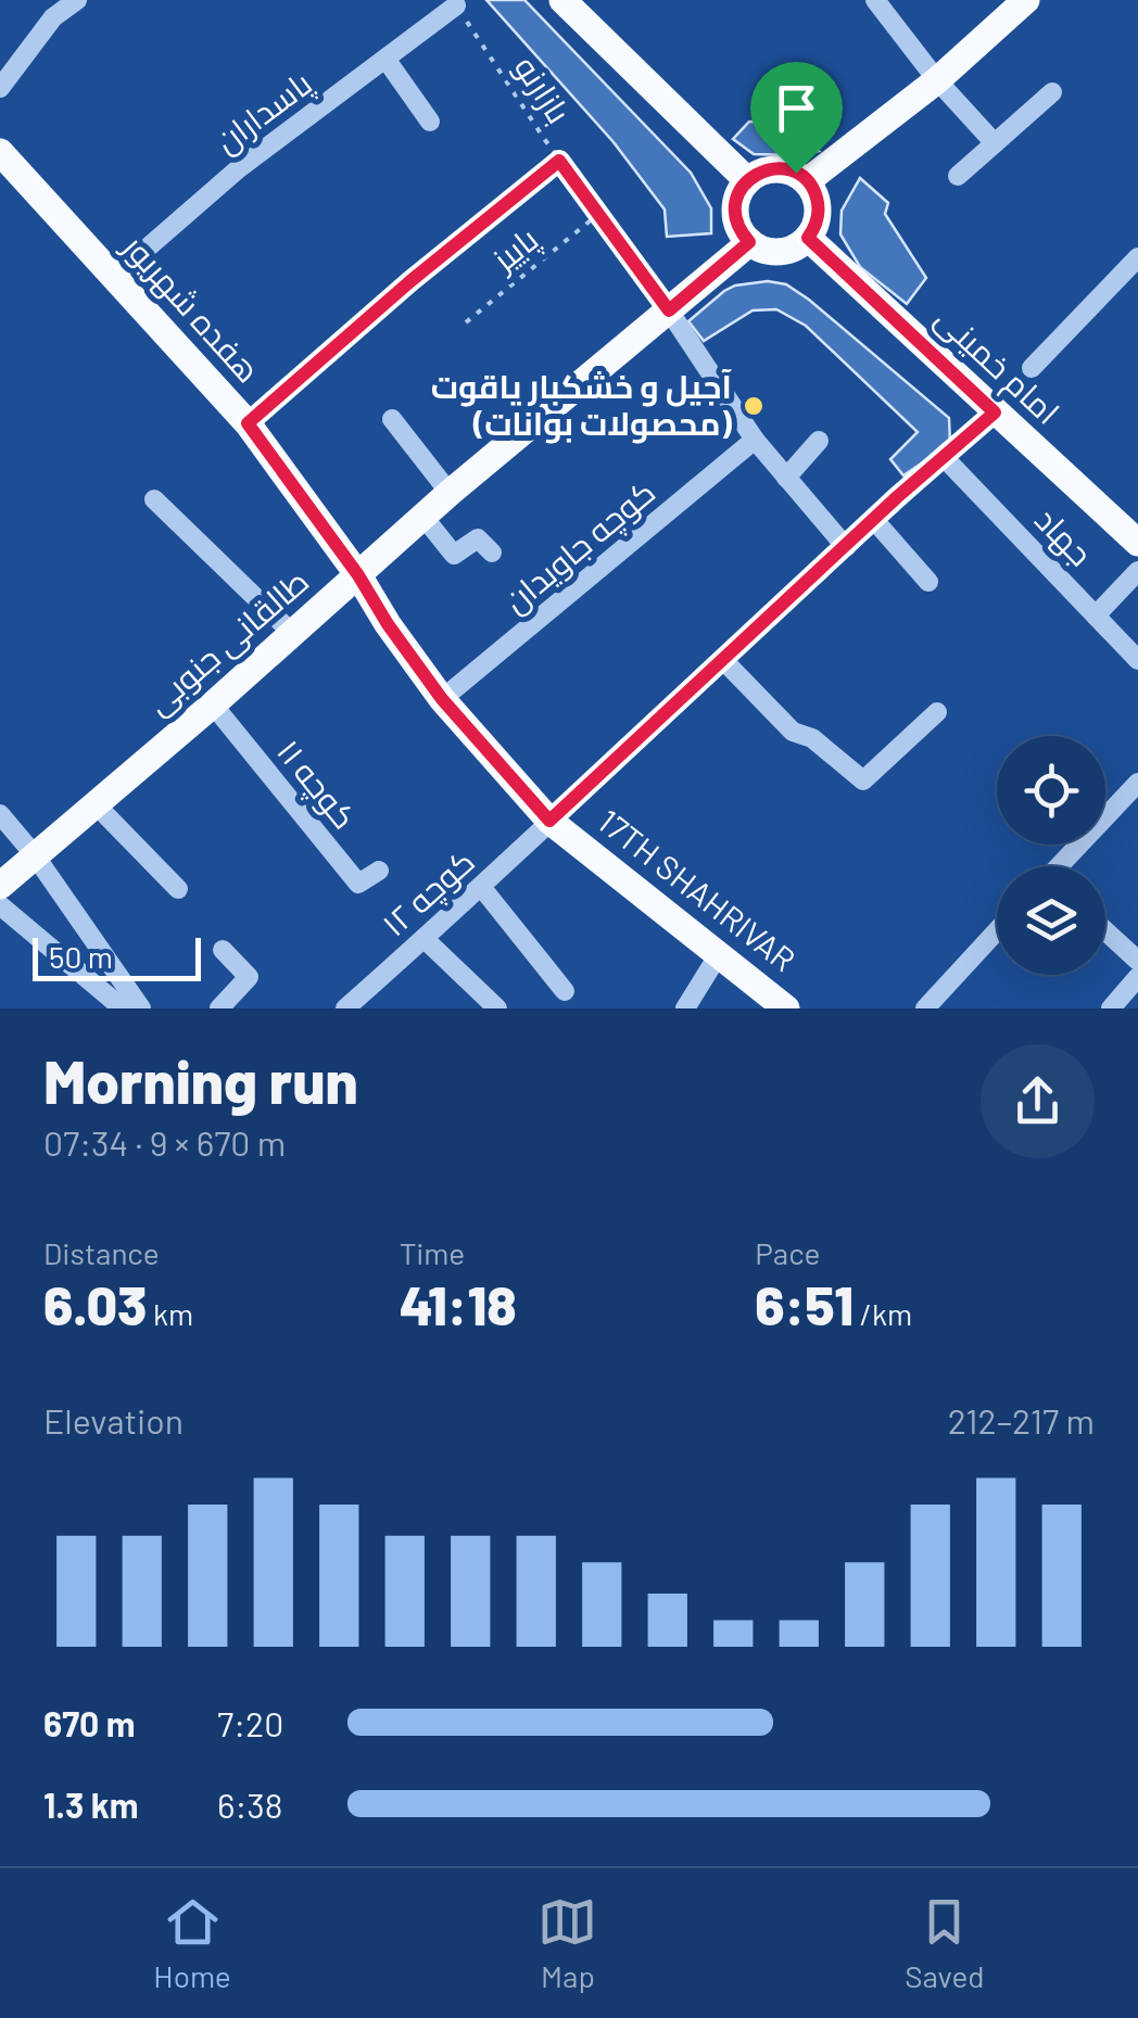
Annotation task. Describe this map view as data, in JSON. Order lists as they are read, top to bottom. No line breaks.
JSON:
{"streets":{"main road":["هفده شهریور","امام خمینی","طالقانی جنوبی","17TH SHAHRIVAR"],"street":["پاسداران","جهاد","کوچه جاویدان","کوچه ۱۱","کوچه ۱۲"],"path":["بازارنو","پاییز"]},"crossings":[["بازارنو","پاسداران"],["بازارنو","پاییز"],["بازارنو","طالقانی جنوبی"],["پاسداران","هفده شهریور"],["هفده شهریور","طالقانی جنوبی"],["هفده شهریور","17TH SHAHRIVAR"],["امام خمینی","طالقانی جنوبی"],["امام خمینی","کوچه ۱۲"],["جهاد","کوچه ۱۲"],["کوچه جاویدان","17TH SHAHRIVAR"],["طالقانی جنوبی","کوچه ۱۱"],["طالقانی جنوبی","17TH SHAHRIVAR"],["17TH SHAHRIVAR","کوچه ۱۲"]],"places":["آجیل و خشکبار یاقوت (محصولات بوانات)"],"scale_bar":"50 m","page":{"scale":"50 m","heading":["Morning run","07:34 · 9 × 670 m"],"stats":[["Distance","6.03 km"],["Time","41:18"],["Pace","6:51 /km"]],"chart":["Elevation","212–217 m"],"list":[{"name":"670 m","note":"7:20"},{"name":"1.3 km","note":"6:38"}],"tabs":["Home","Map","Saved"]}}
